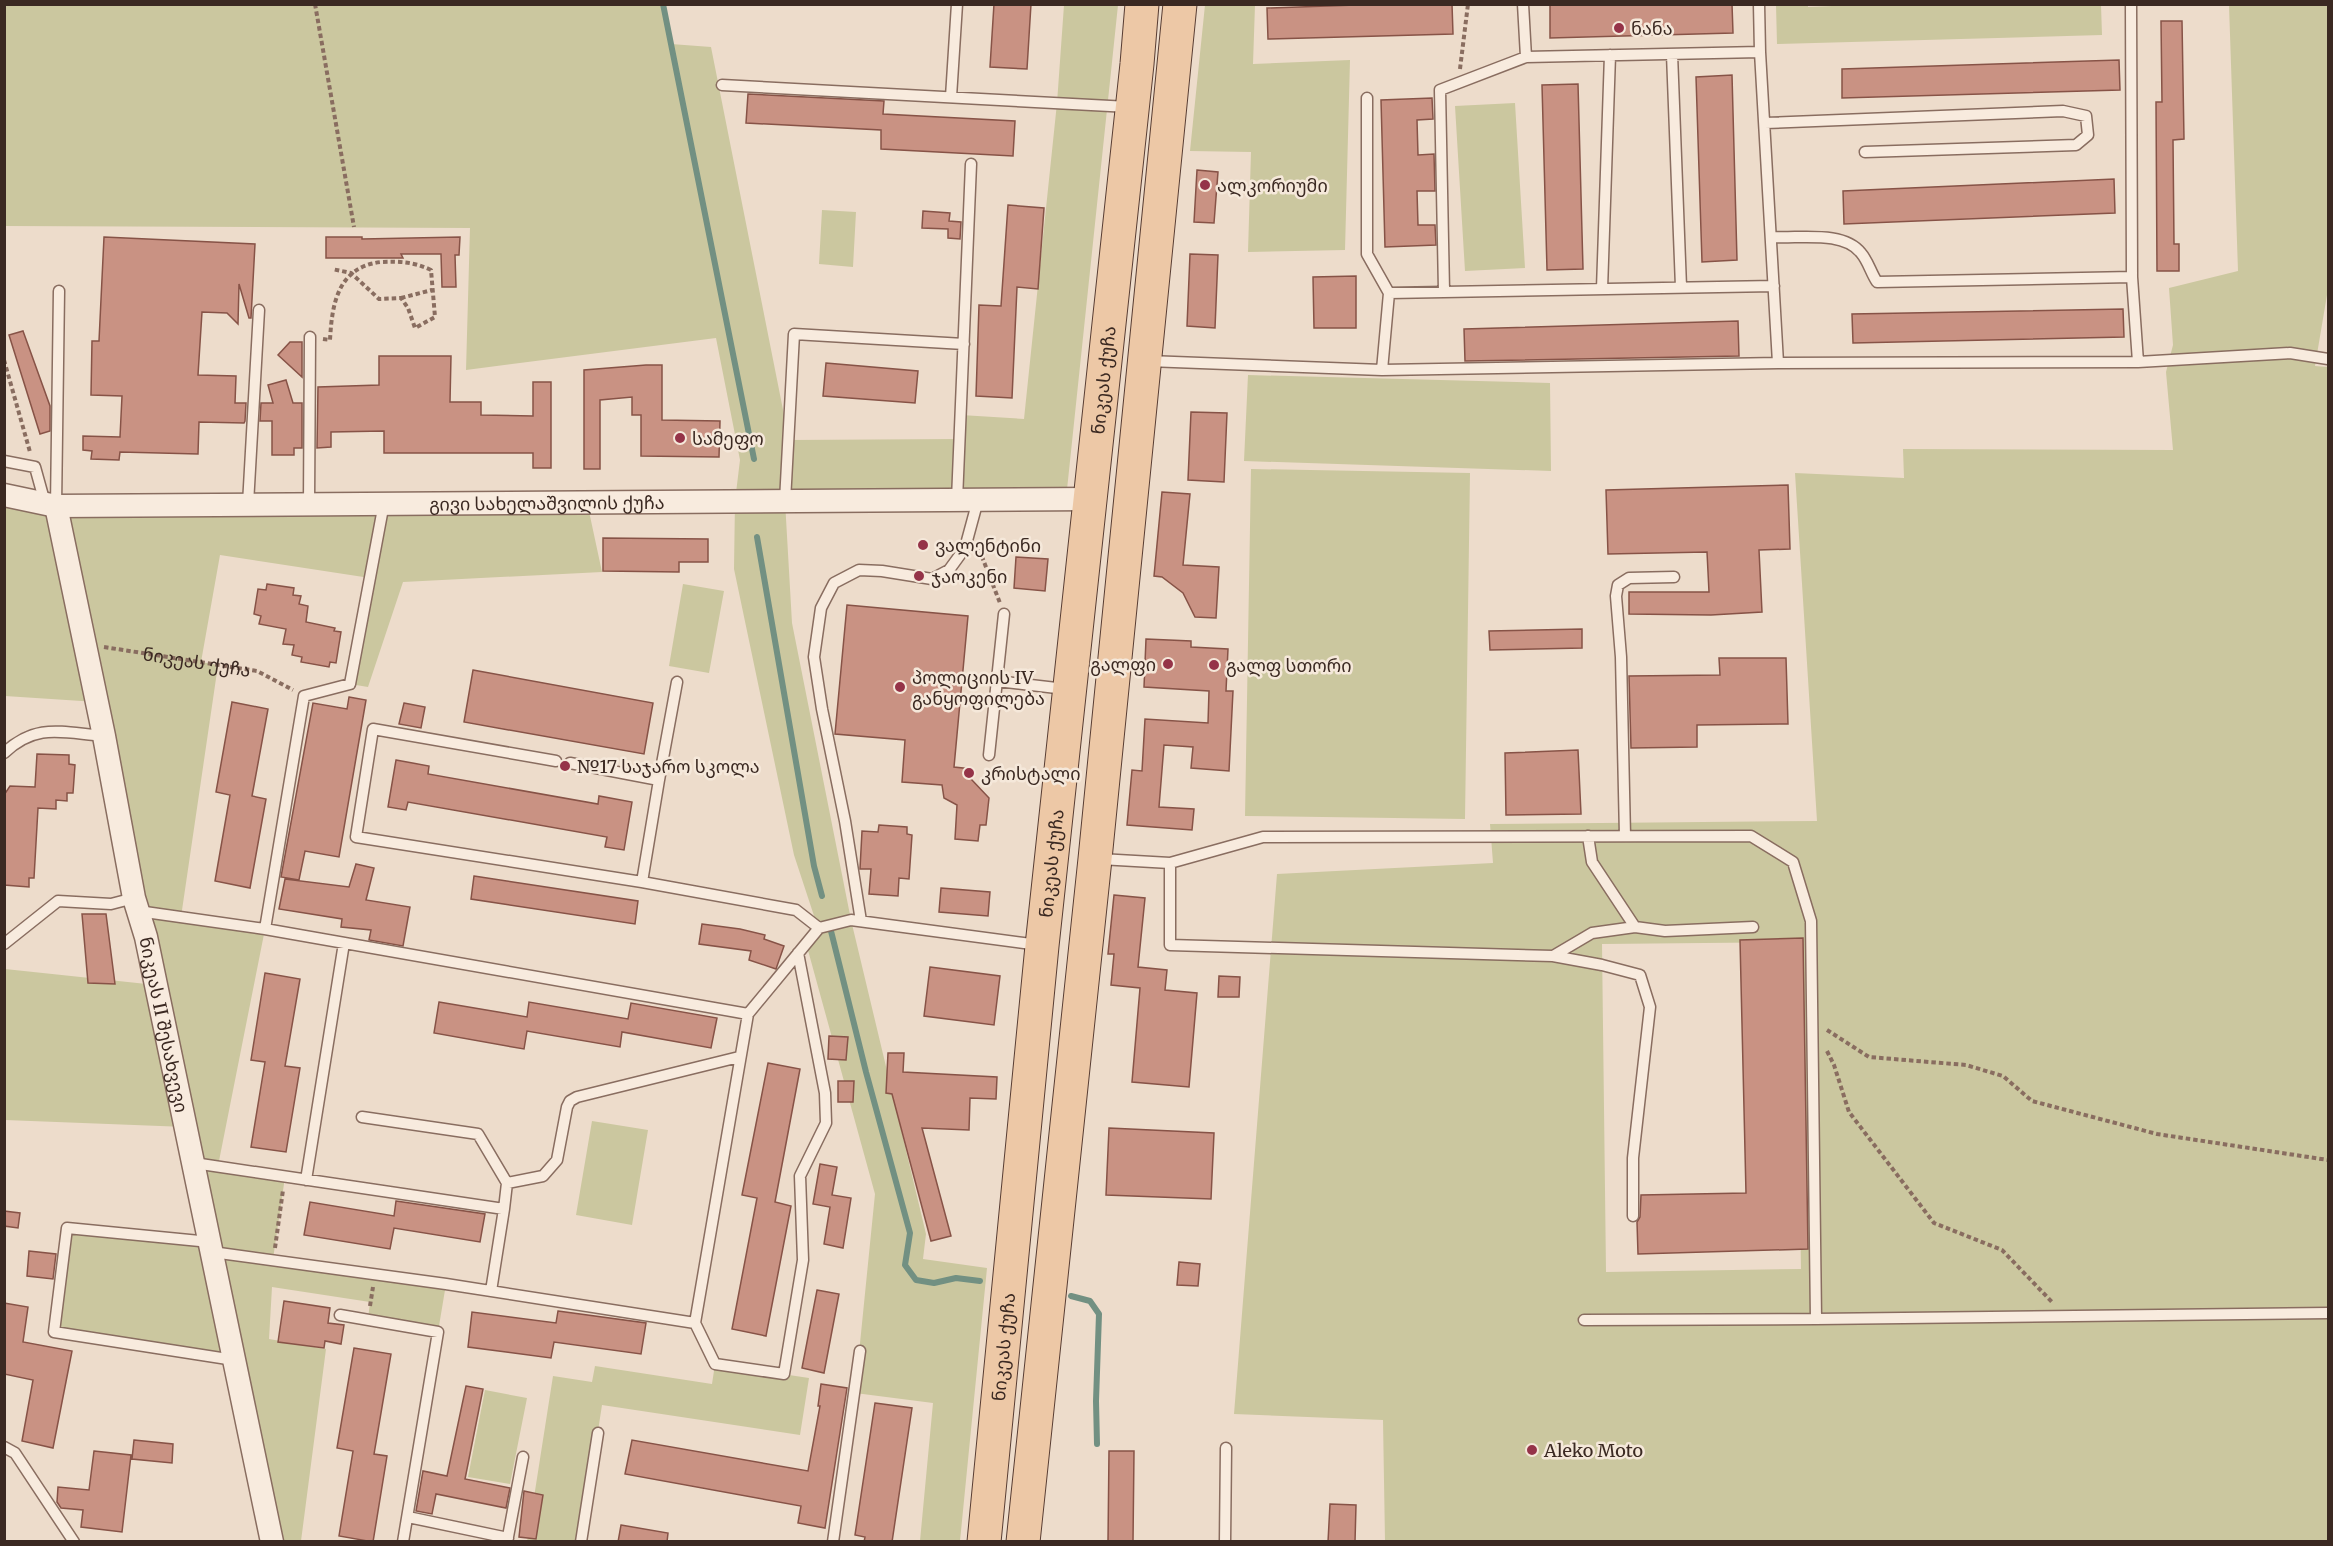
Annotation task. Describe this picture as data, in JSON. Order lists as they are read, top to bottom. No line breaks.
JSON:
{"streets":{"main road":["ნიკეას ქუჩა"],"street":["გივი სახელაშვილის ქუჩა","ნიკეას II შესახვევი"]},"crossings":[["ნიკეას ქუჩა","გივი სახელაშვილის ქუჩა"],["ნიკეას ქუჩა","ნიკეას II შესახვევი"],["გივი სახელაშვილის ქუჩა","ნიკეას II შესახვევი"]],"places":["ნანა","ალკორიუმი","სამეფო","ვალენტინი","ჯაოკენი","გალფი","გალფ სთორი","პოლიციის IV განყოფილება","№17 საჯარო სკოლა","კრისტალი","Aleko Moto"]}
